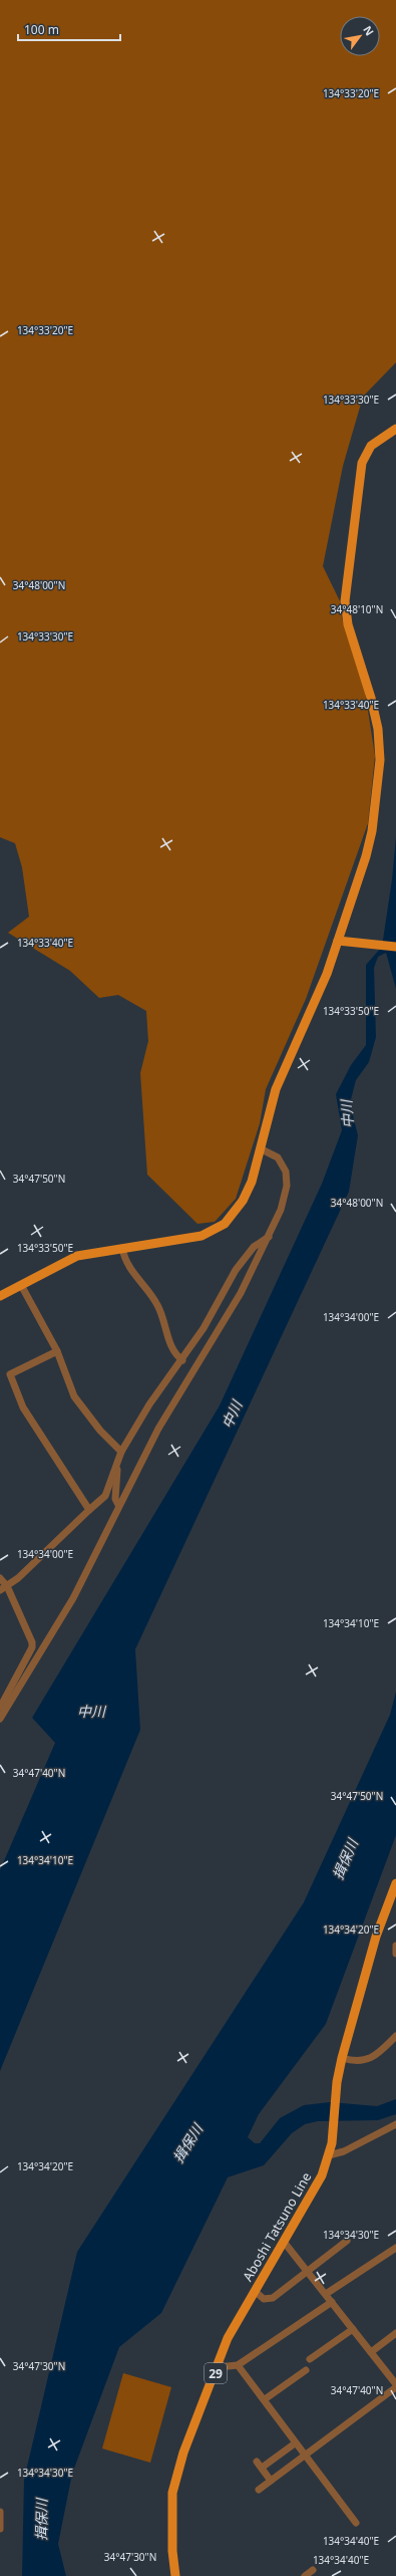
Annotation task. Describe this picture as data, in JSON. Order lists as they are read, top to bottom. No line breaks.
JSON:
{"streets":{"main road":["Aboshi Tatsuno Line","29"]},"water":["中川","揖保川"],"scale_bar":"100 m","north":"top right","coordinates":["134°33'20\"E","134°33'30\"E","34°48'00\"N","34°48'10\"N","134°33'40\"E","134°33'50\"E","34°47'50\"N","134°34'00\"E","134°34'10\"E","34°47'40\"N","134°34'20\"E","134°34'30\"E","34°47'30\"N","134°34'40\"E"]}
